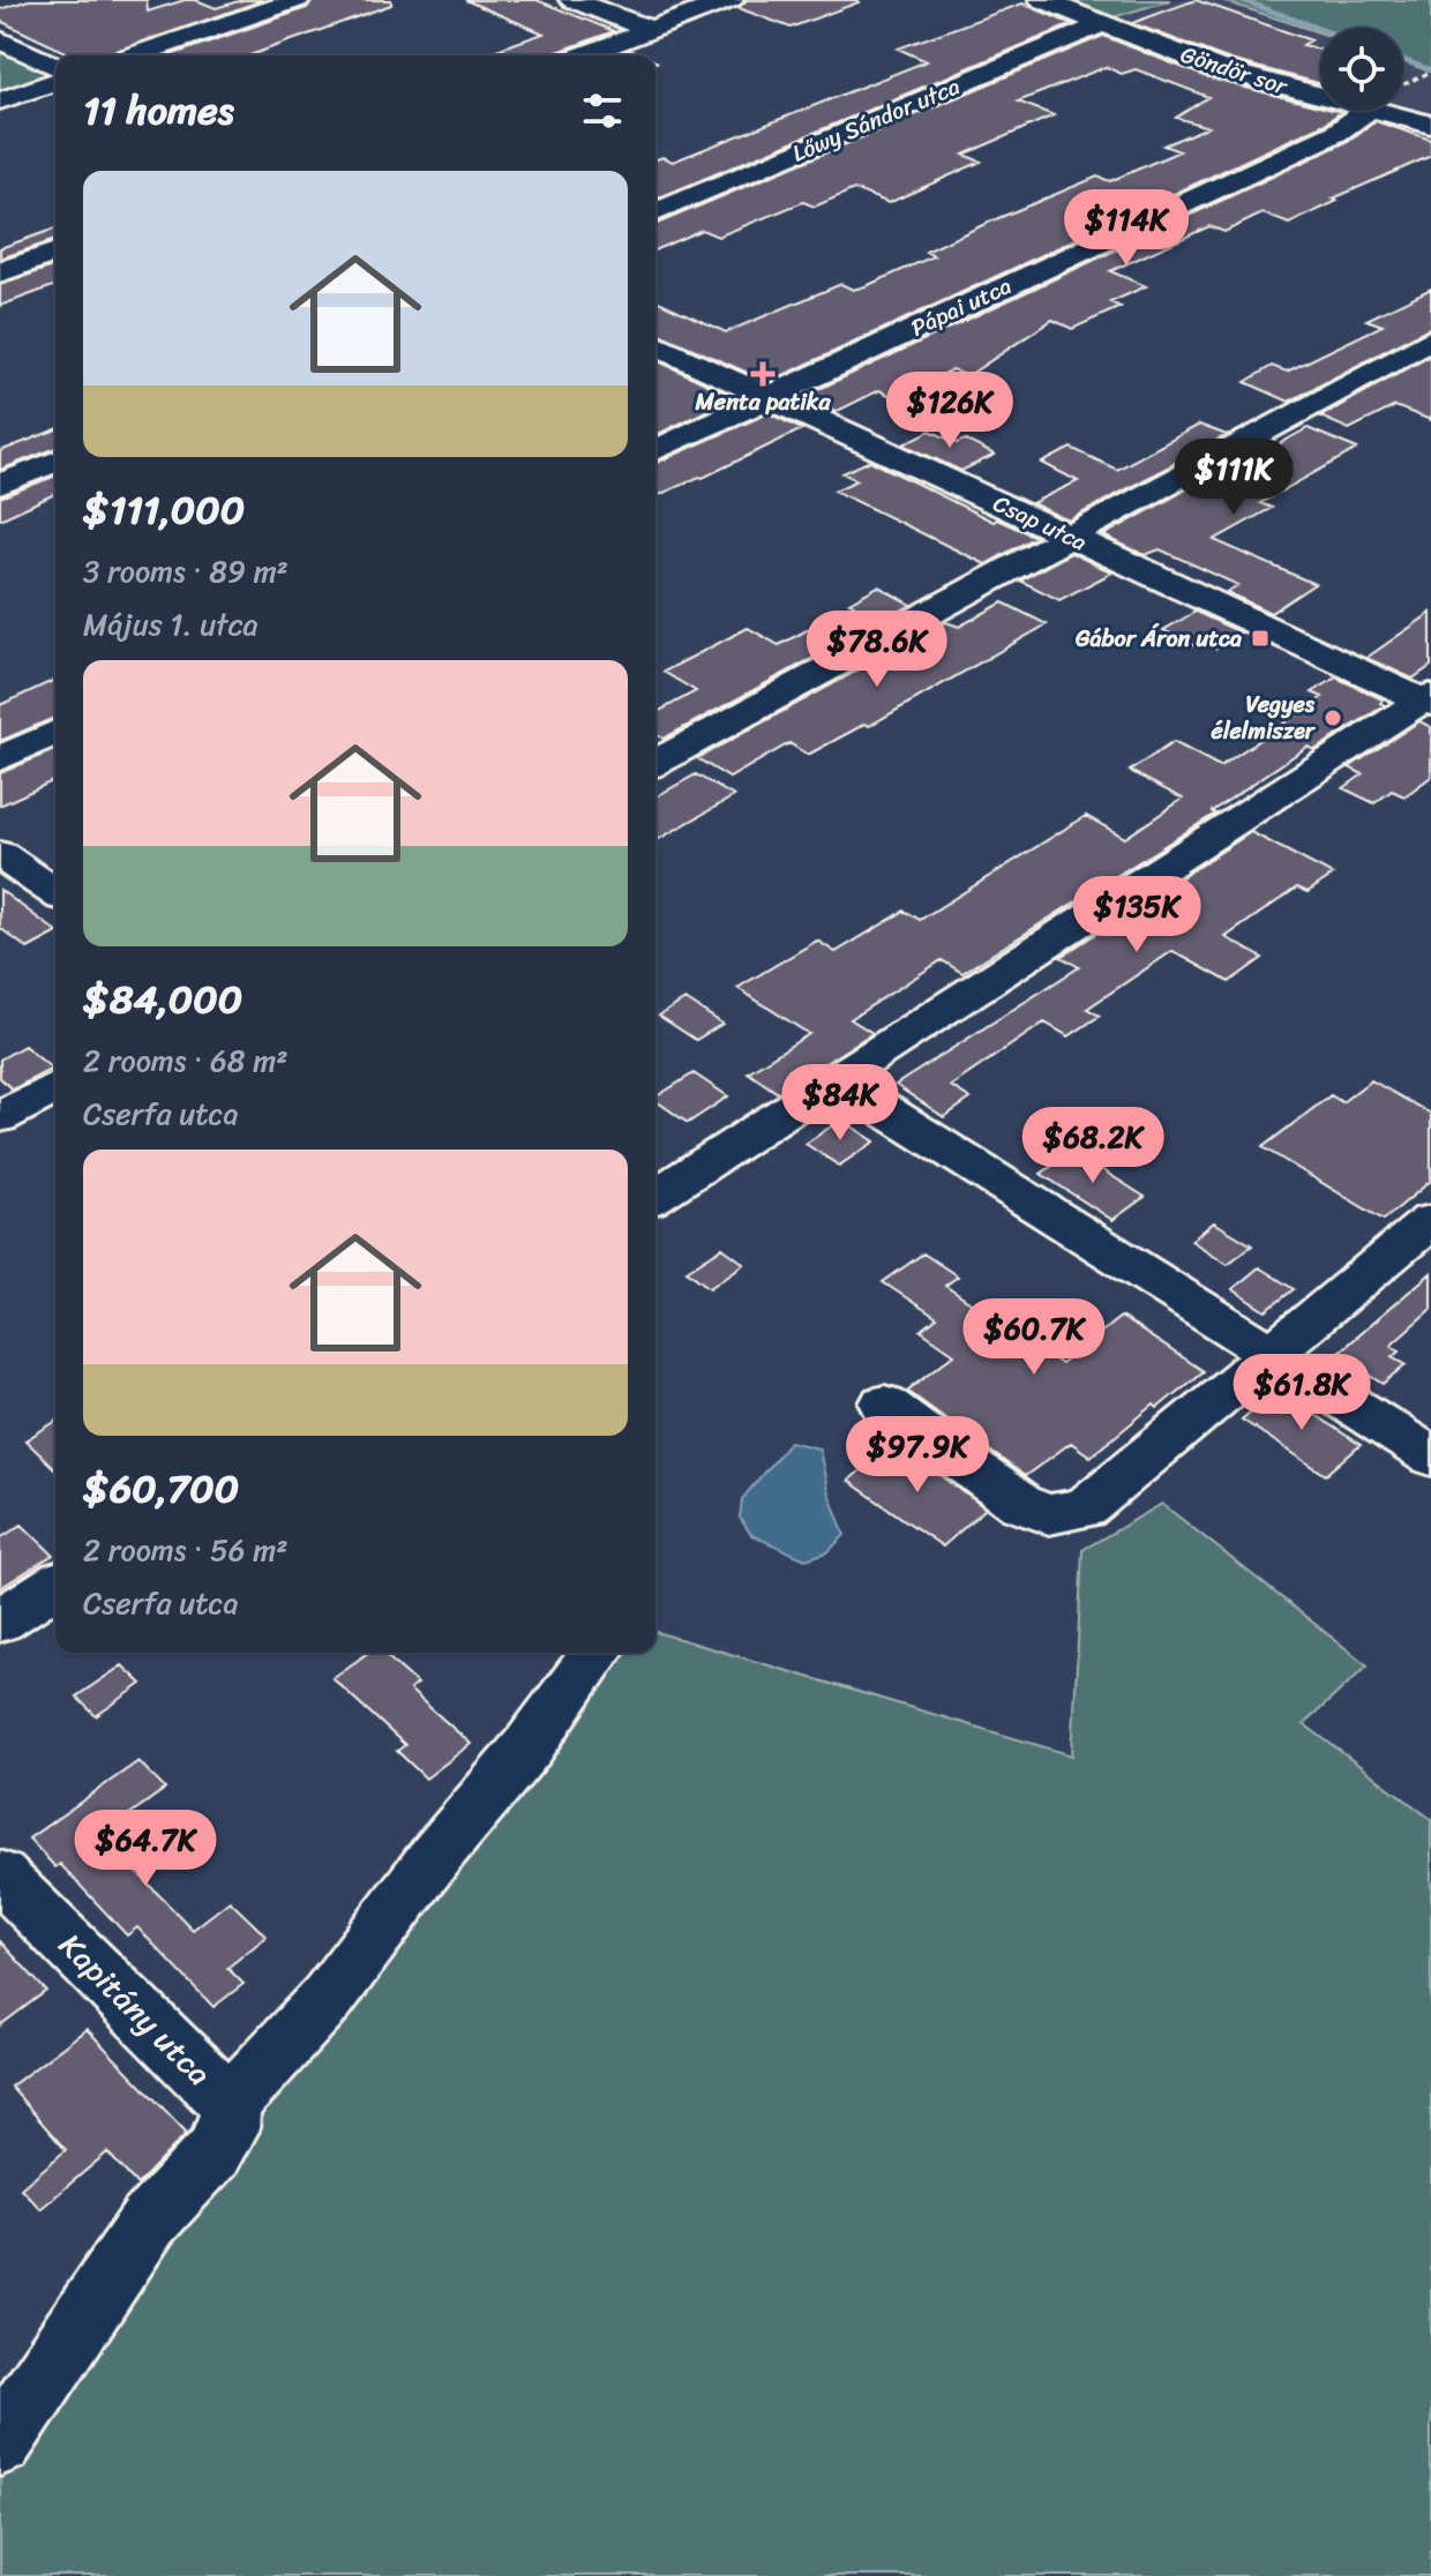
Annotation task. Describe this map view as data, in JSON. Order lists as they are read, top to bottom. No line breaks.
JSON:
{"streets":{"street":["Göndör sor","Lőwy Sándor utca","Pápai utca","Csap utca","Kapitány utca"]},"crossings":[["Göndör sor","Lőwy Sándor utca"],["Pápai utca","Csap utca"]],"places":{"health":["Menta patika"],"transit":["Gábor Áron utca"],"other":["Vegyes élelmiszer"]},"page":{"heading":"11 homes","list":[{"name":"$111,000","note":"3 rooms · 89 m² · Május 1. utca"},{"name":"$84,000","note":"2 rooms · 68 m² · Cserfa utca"},{"name":"$60,700","note":"2 rooms · 56 m² · Cserfa utca"}],"price":["$114K","$126K","$111K","$78.6K","$135K","$84K","$68.2K","$60.7K","$61.8K","$97.9K","$64.7K"]}}
